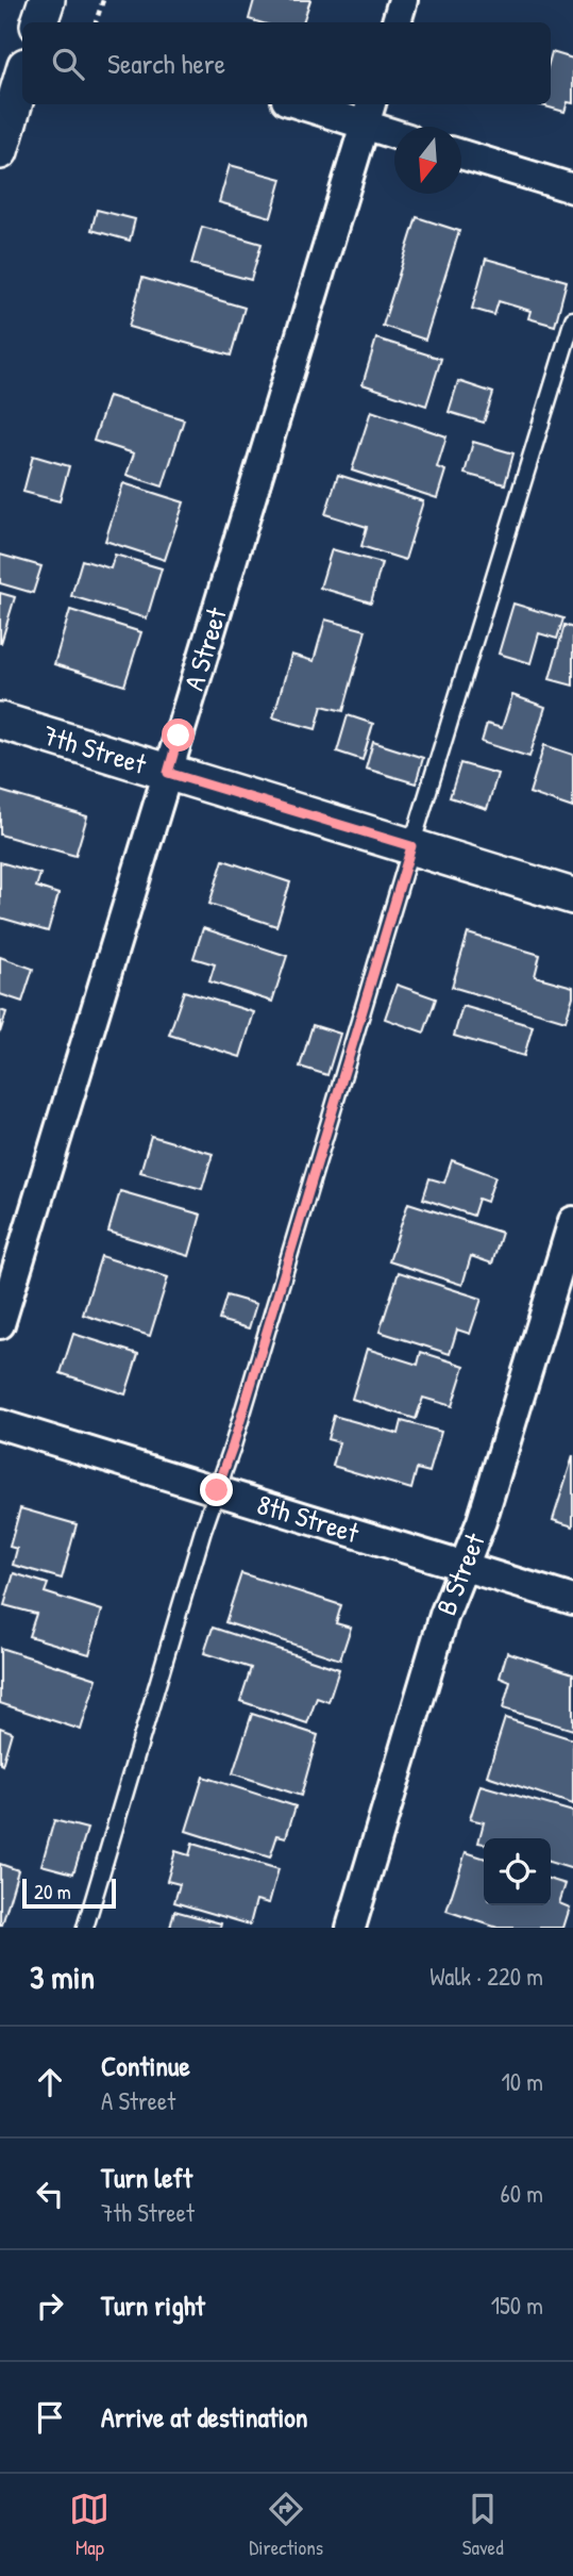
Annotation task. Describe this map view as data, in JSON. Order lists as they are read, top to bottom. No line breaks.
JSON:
{"streets":{"street":["A Street","7th Street","8th Street","B Street"]},"crossings":[["A Street","7th Street"],["8th Street","B Street"]],"scale_bar":"20 m","north":"bottom","page":{"search":"Search here","scale":"20 m","heading":["3 min","Walk · 220 m"],"list":[["Continue","A Street","10 m"],["Turn left","7th Street","60 m"],["Turn right","150 m"],"Arrive at destination"],"nav":["Map","Directions","Saved"]}}
